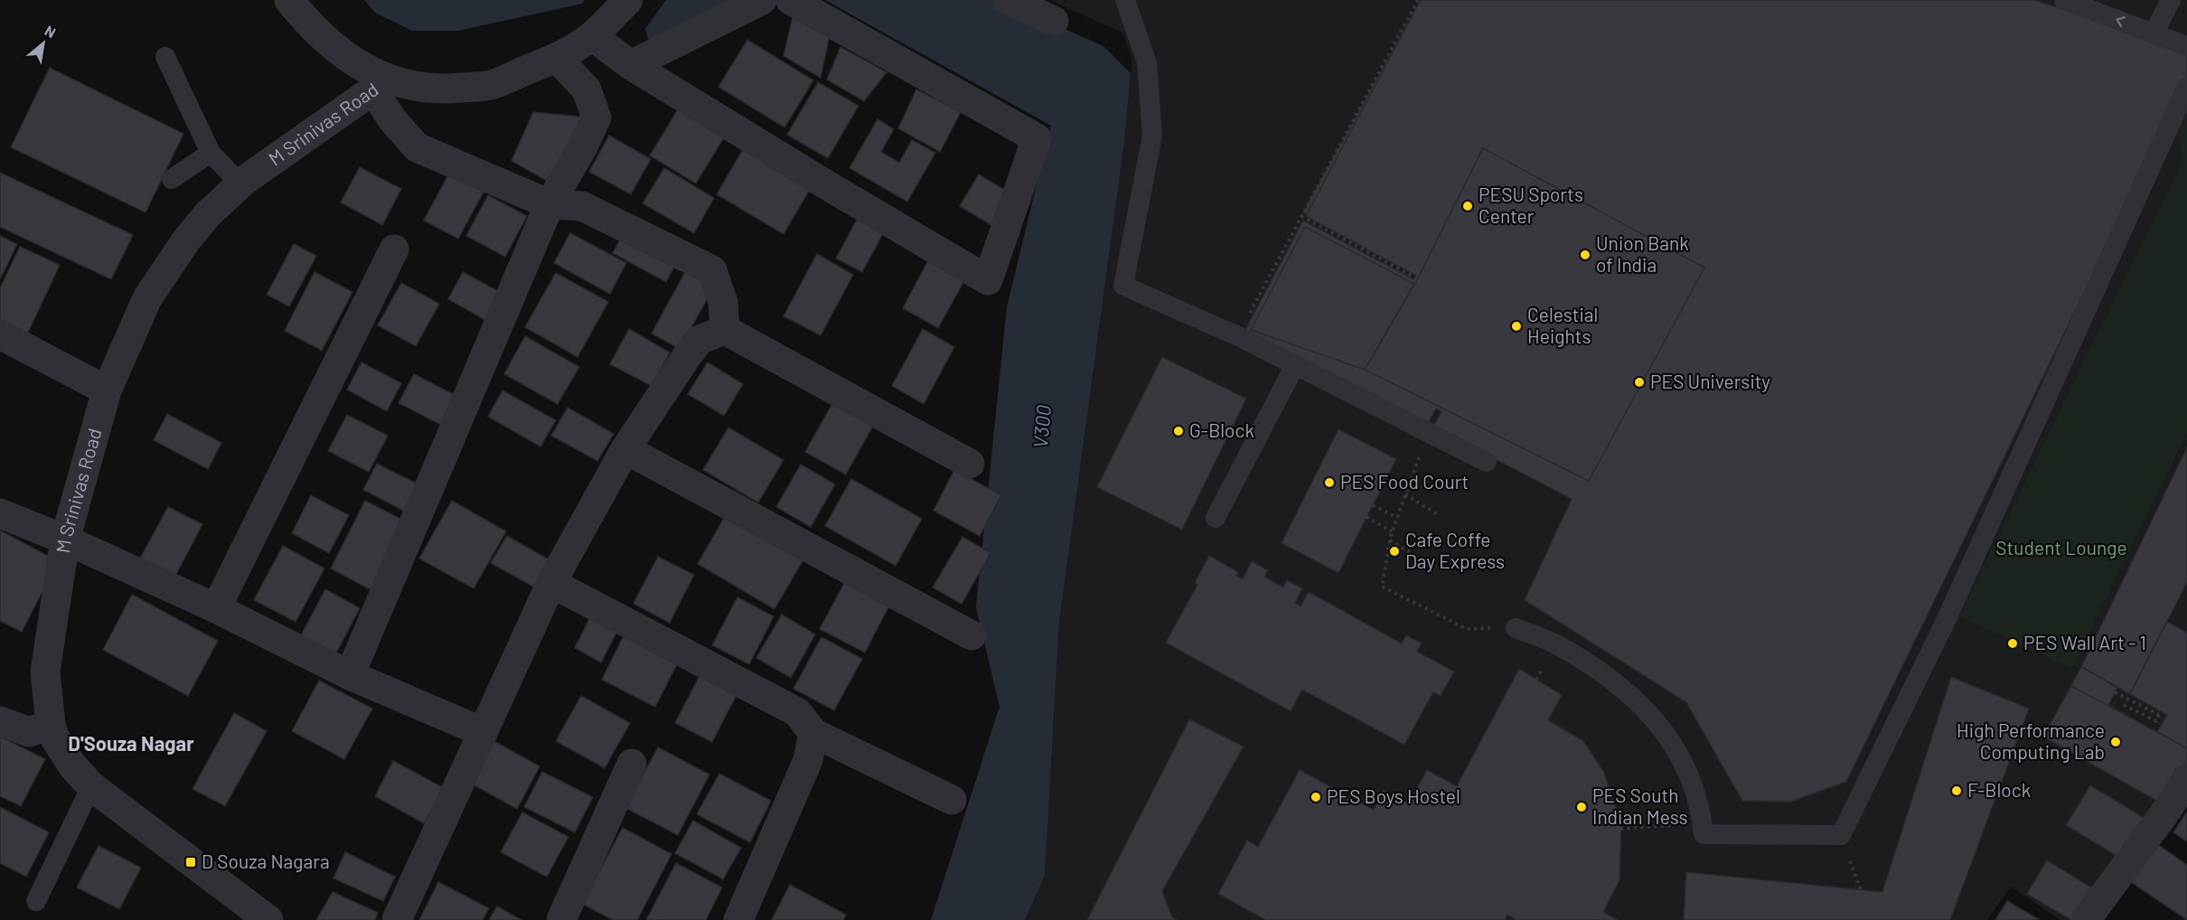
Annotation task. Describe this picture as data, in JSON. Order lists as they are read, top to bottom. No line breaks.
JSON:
{"streets":{"street":["M Srinivas Road"]},"districts":["D'Souza Nagar"],"water":["V300"],"parks":["Student Lounge"],"places":{"other":["PESU Sports Center","Union Bank of India","Celestial Heights","PES University","G-Block","PES Food Court","Cafe Coffe Day Express","PES Wall Art - 1","High Performance Computing Lab","F-Block","PES Boys Hostel","PES South Indian Mess"],"transit":["D Souza Nagara"]},"north":"top right"}
